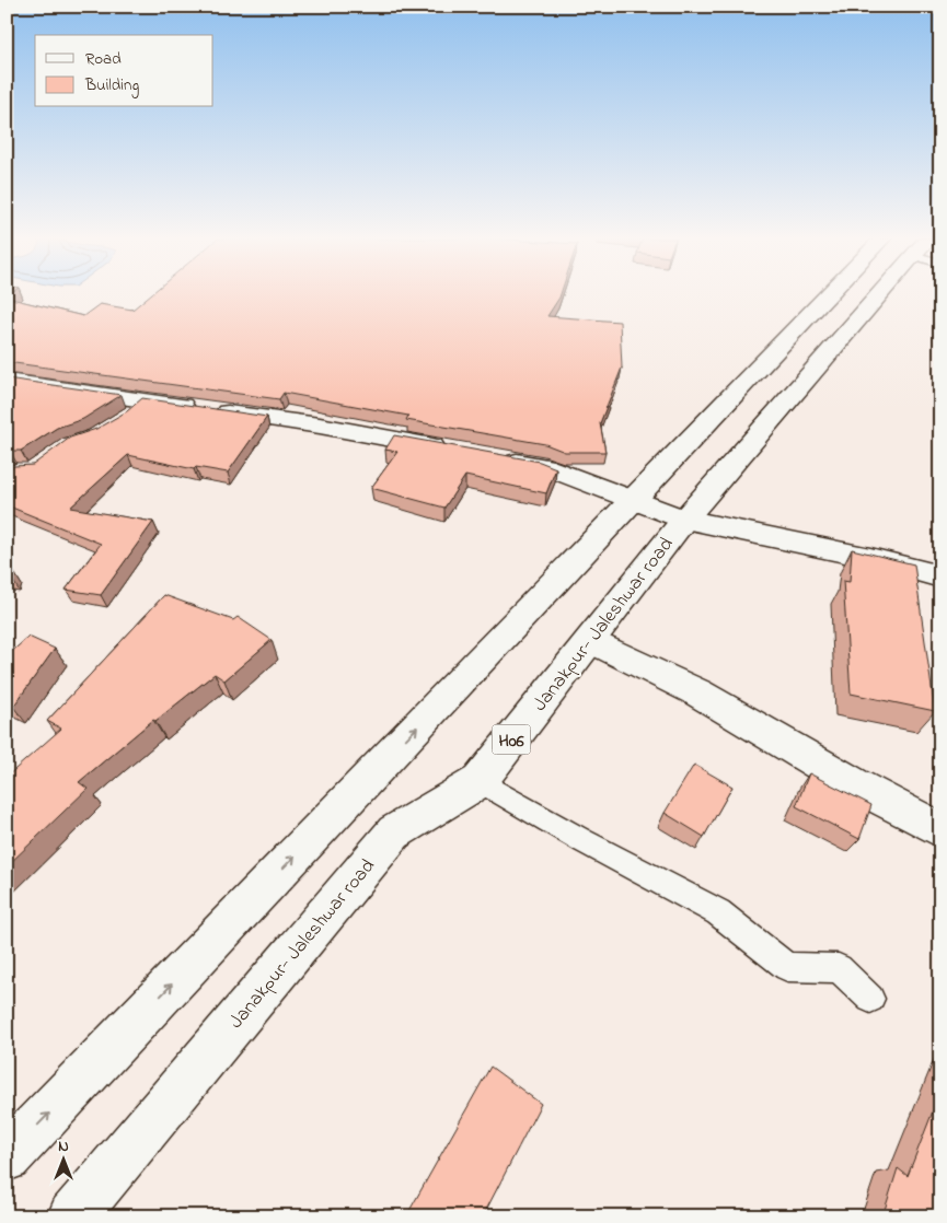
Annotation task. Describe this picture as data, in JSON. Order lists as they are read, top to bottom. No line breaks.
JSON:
{"streets":{"main road":["Janakpur- Jaleshwar road","H06"]},"legend":["Road","Building"],"north":"top"}
